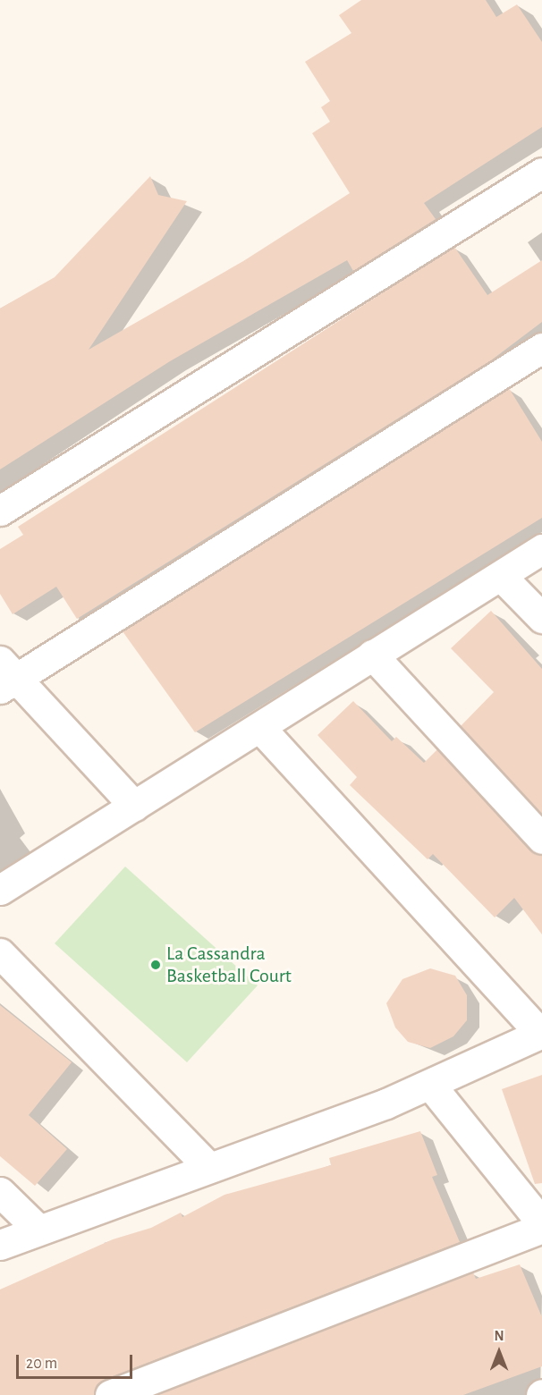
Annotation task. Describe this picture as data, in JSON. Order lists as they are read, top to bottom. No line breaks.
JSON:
{"places":["La Cassandra Basketball Court"],"scale_bar":"20 m","north":"top"}
